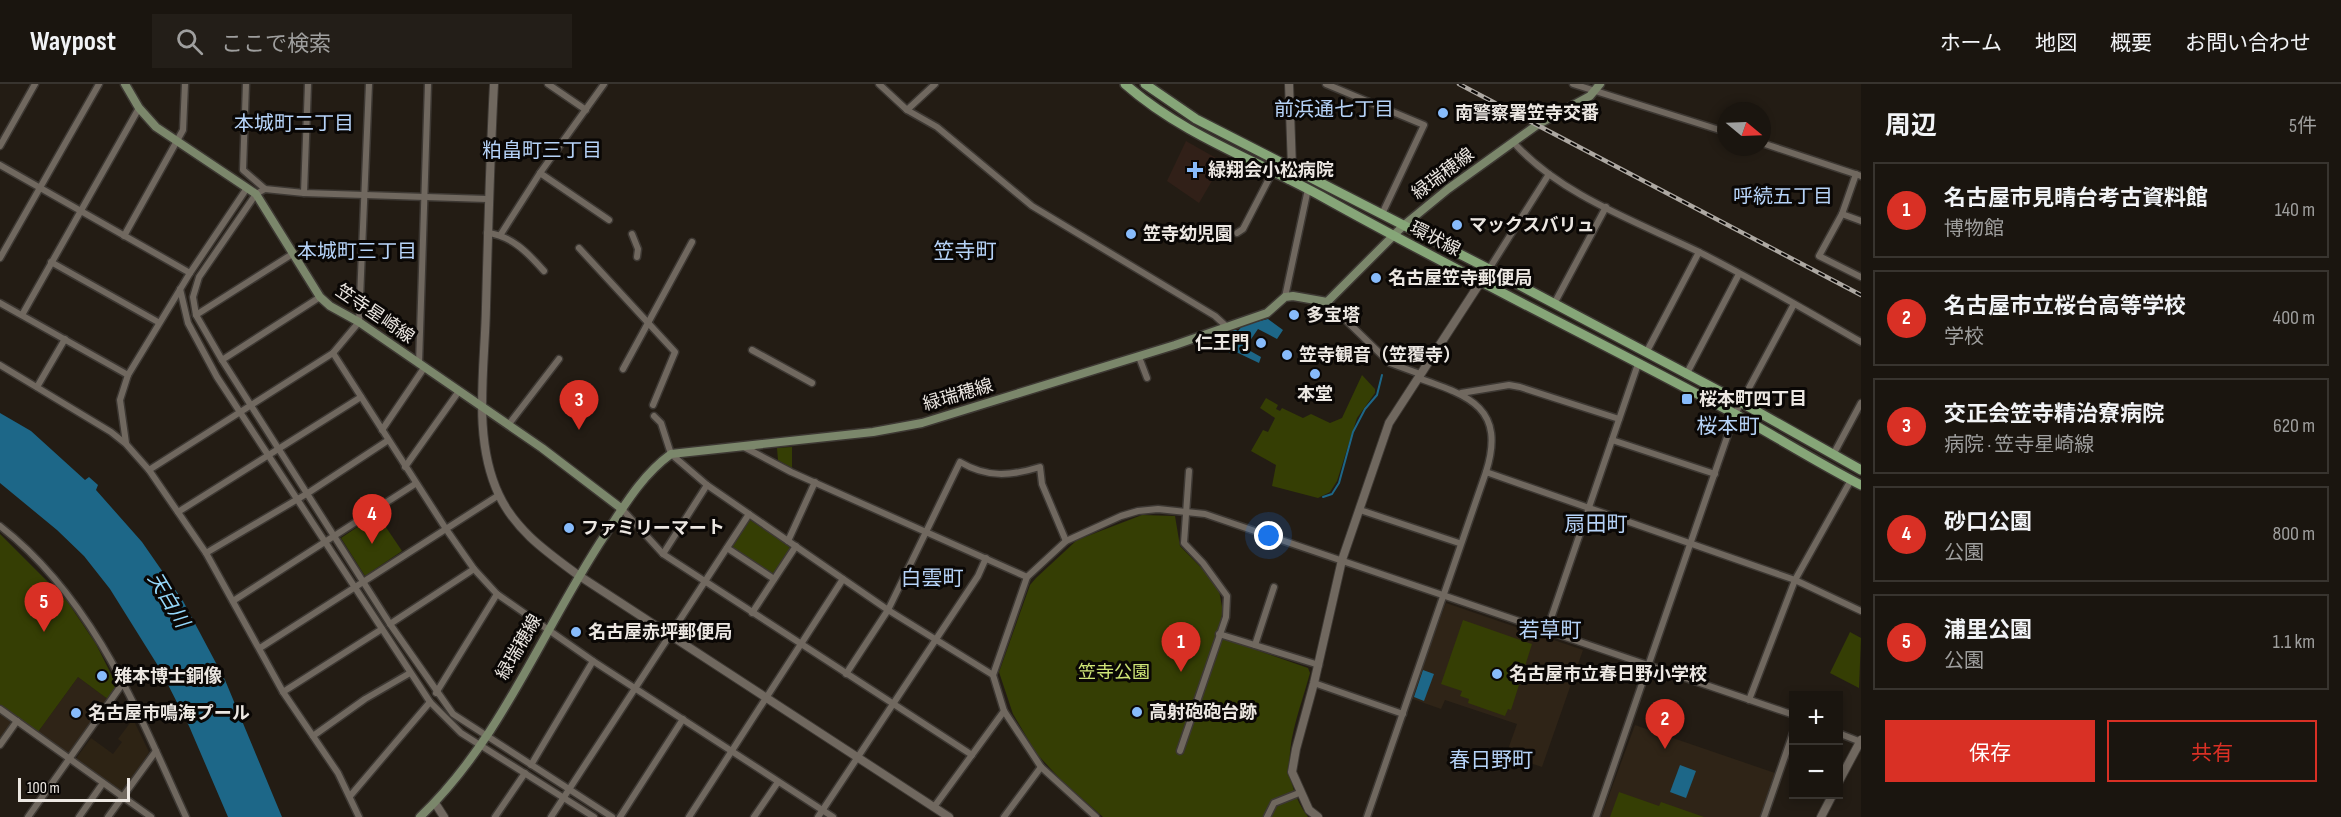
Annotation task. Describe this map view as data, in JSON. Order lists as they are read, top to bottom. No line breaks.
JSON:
{"streets":{"main road":["緑瑞穂線","環状線","笠寺星崎線"]},"crossings":[["緑瑞穂線","環状線"],["緑瑞穂線","笠寺星崎線"]],"districts":["前浜通七丁目","本城町二丁目","粕畠町三丁目","呼続五丁目","笠寺町","本城町三丁目","桜本町","扇田町","白雲町","若草町","春日野町"],"water":["天白川"],"parks":["笠寺公園"],"places":{"other":["南警察署笠寺交番","マックスバリュ","笠寺幼児園","名古屋笠寺郵便局","多宝塔","仁王門","笠寺観音（笠覆寺）","本堂","ファミリーマート","名古屋赤坪郵便局","名古屋市立春日野小学校","雉本博士銅像","高射砲砲台跡","名古屋市鳴海プール"],"health":["緑翔会小松病院"],"transit":["桜本町四丁目"]},"scale_bar":"100 m","north":"right","page":{"header":"Waypost","search":"ここで検索","nav":["ホーム","地図","概要","お問い合わせ"],"heading":["周辺","5件"],"list":[{"mark":"1","name":"名古屋市見晴台考古資料館","note":"博物館","value":"140 m"},{"mark":"2","name":"名古屋市立桜台高等学校","note":"学校","value":"400 m"},{"mark":"3","name":"交正会笠寺精治寮病院","note":"病院 · 笠寺星崎線","value":"620 m"},{"mark":"4","name":"砂口公園","note":"公園","value":"800 m"},{"mark":"5","name":"浦里公園","note":"公園","value":"1.1 km"}],"pins":["3","4","5","1","2"],"map_buttons":["+","−"],"buttons":["保存","共有"],"scale":"100 m"}}
